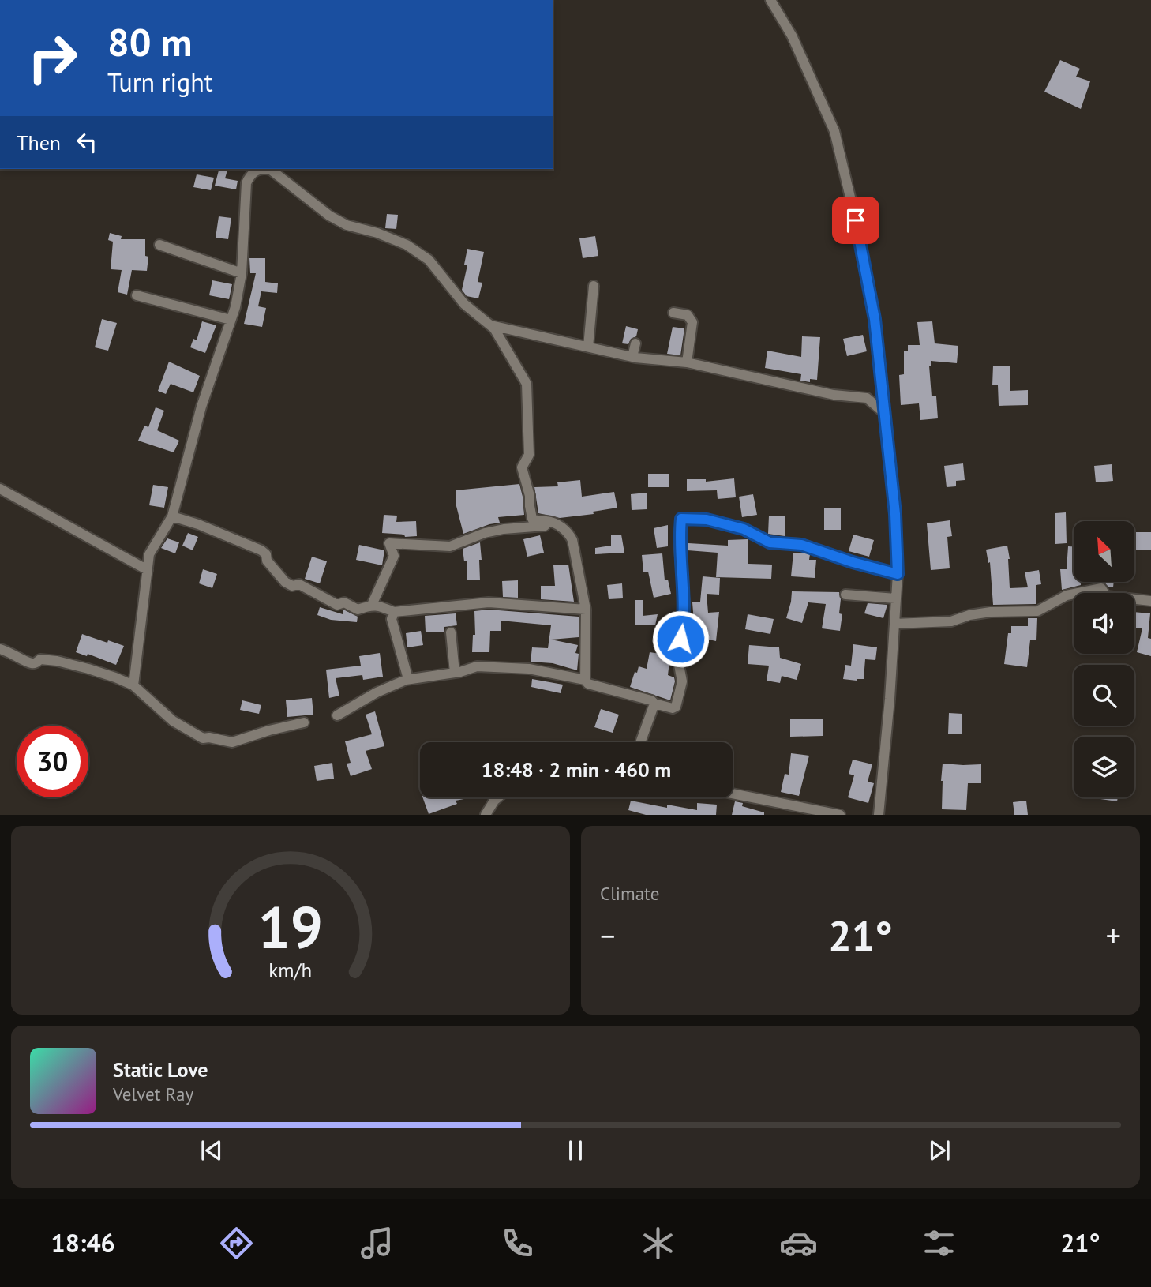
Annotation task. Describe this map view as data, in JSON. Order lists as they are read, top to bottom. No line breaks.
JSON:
{"north":"top left","page":{"turn":["80 m","Turn right"],"then":"Then","limit":"30","trip":"18:48 · 2 min · 460 m","tile":"Climate","heat":["−","21°","+"],"song":["Static Love","Velvet Ray"],"tabs":["18:46","21°"],"gauge":["19","km/h"]}}
